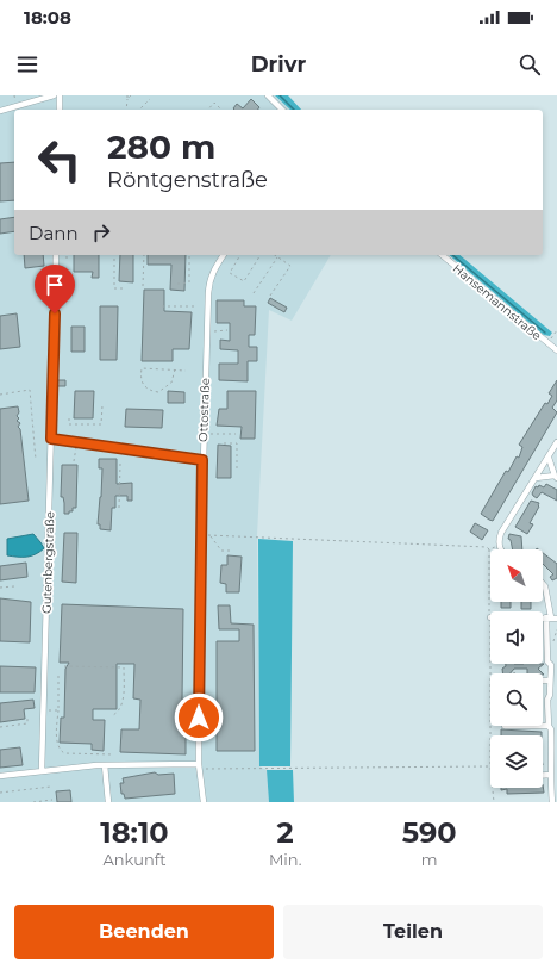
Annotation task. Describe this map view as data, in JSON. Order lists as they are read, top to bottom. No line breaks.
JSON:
{"streets":{"street":["Hansemannstraße","Ottostraße","Gutenbergstraße"]},"north":"top left","page":{"status":"18:08","header":"Drivr","turn":["280 m","Röntgenstraße"],"then":"Dann","eta":["18:10","Ankunft","2","Min.","590","m"],"buttons":["Beenden","Teilen"]}}
